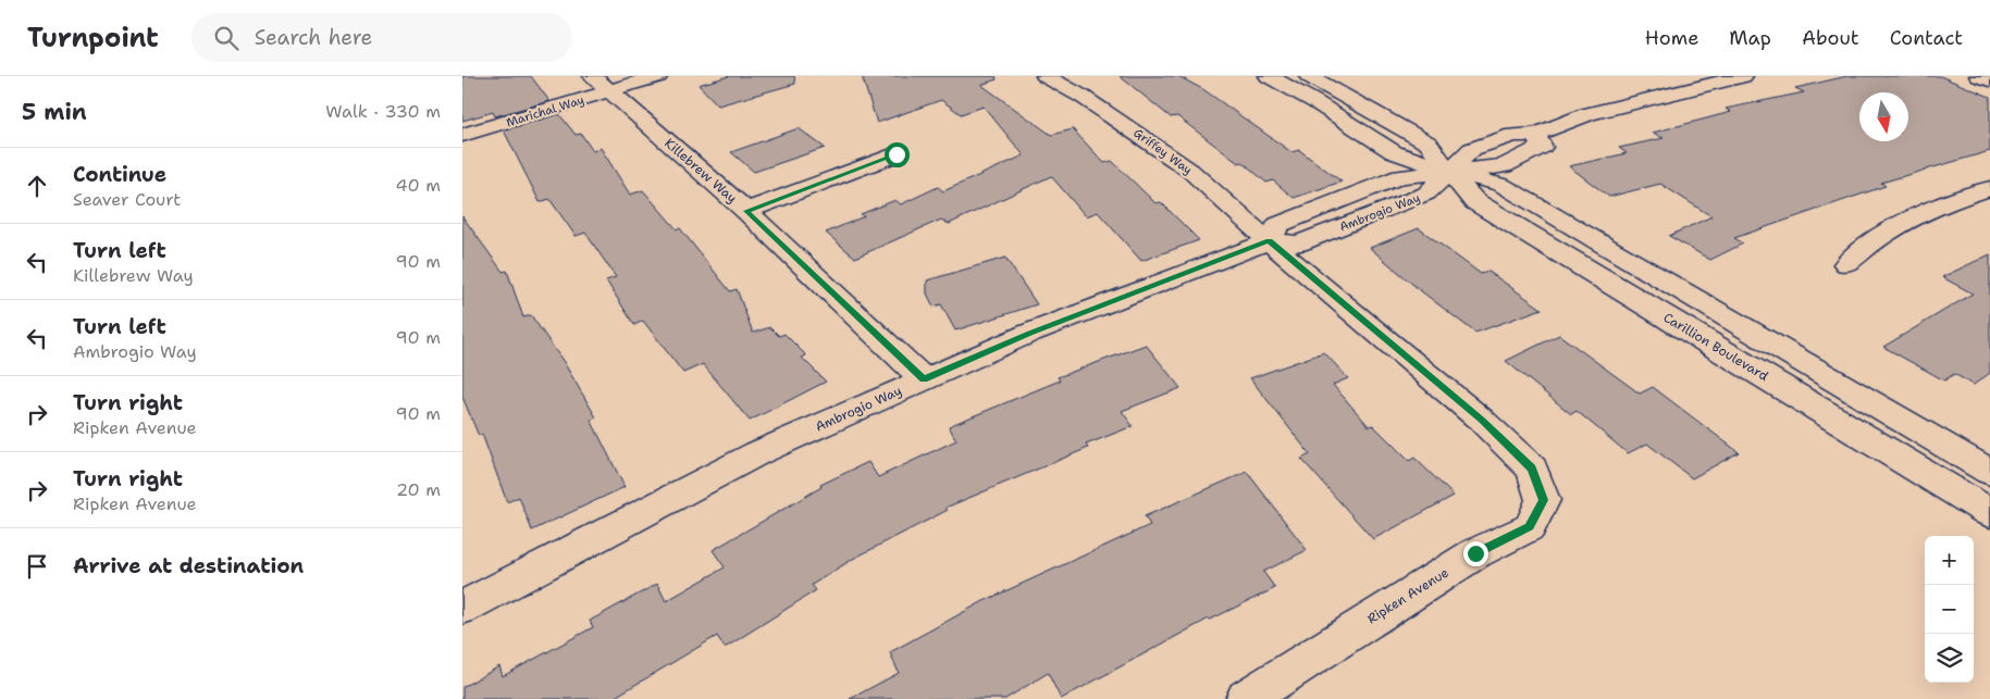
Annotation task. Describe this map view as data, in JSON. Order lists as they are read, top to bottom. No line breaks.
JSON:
{"streets":{"street":["Marichal Way","Griffey Way","Killebrew Way","Ambrogio Way","Carillion Boulevard","Ripken Avenue"]},"crossings":[["Marichal Way","Killebrew Way"],["Griffey Way","Ambrogio Way"],["Griffey Way","Ripken Avenue"],["Killebrew Way","Ambrogio Way"],["Ambrogio Way","Carillion Boulevard"],["Ambrogio Way","Ripken Avenue"]],"north":"bottom","page":{"header":"Turnpoint","search":"Search here","nav":["Home","Map","About","Contact"],"heading":["5 min","Walk · 330 m"],"list":[["Continue","Seaver Court","40 m"],["Turn left","Killebrew Way","90 m"],["Turn left","Ambrogio Way","90 m"],["Turn right","Ripken Avenue","90 m"],["Turn right","Ripken Avenue","20 m"],"Arrive at destination"],"map_buttons":["+","−"]}}
